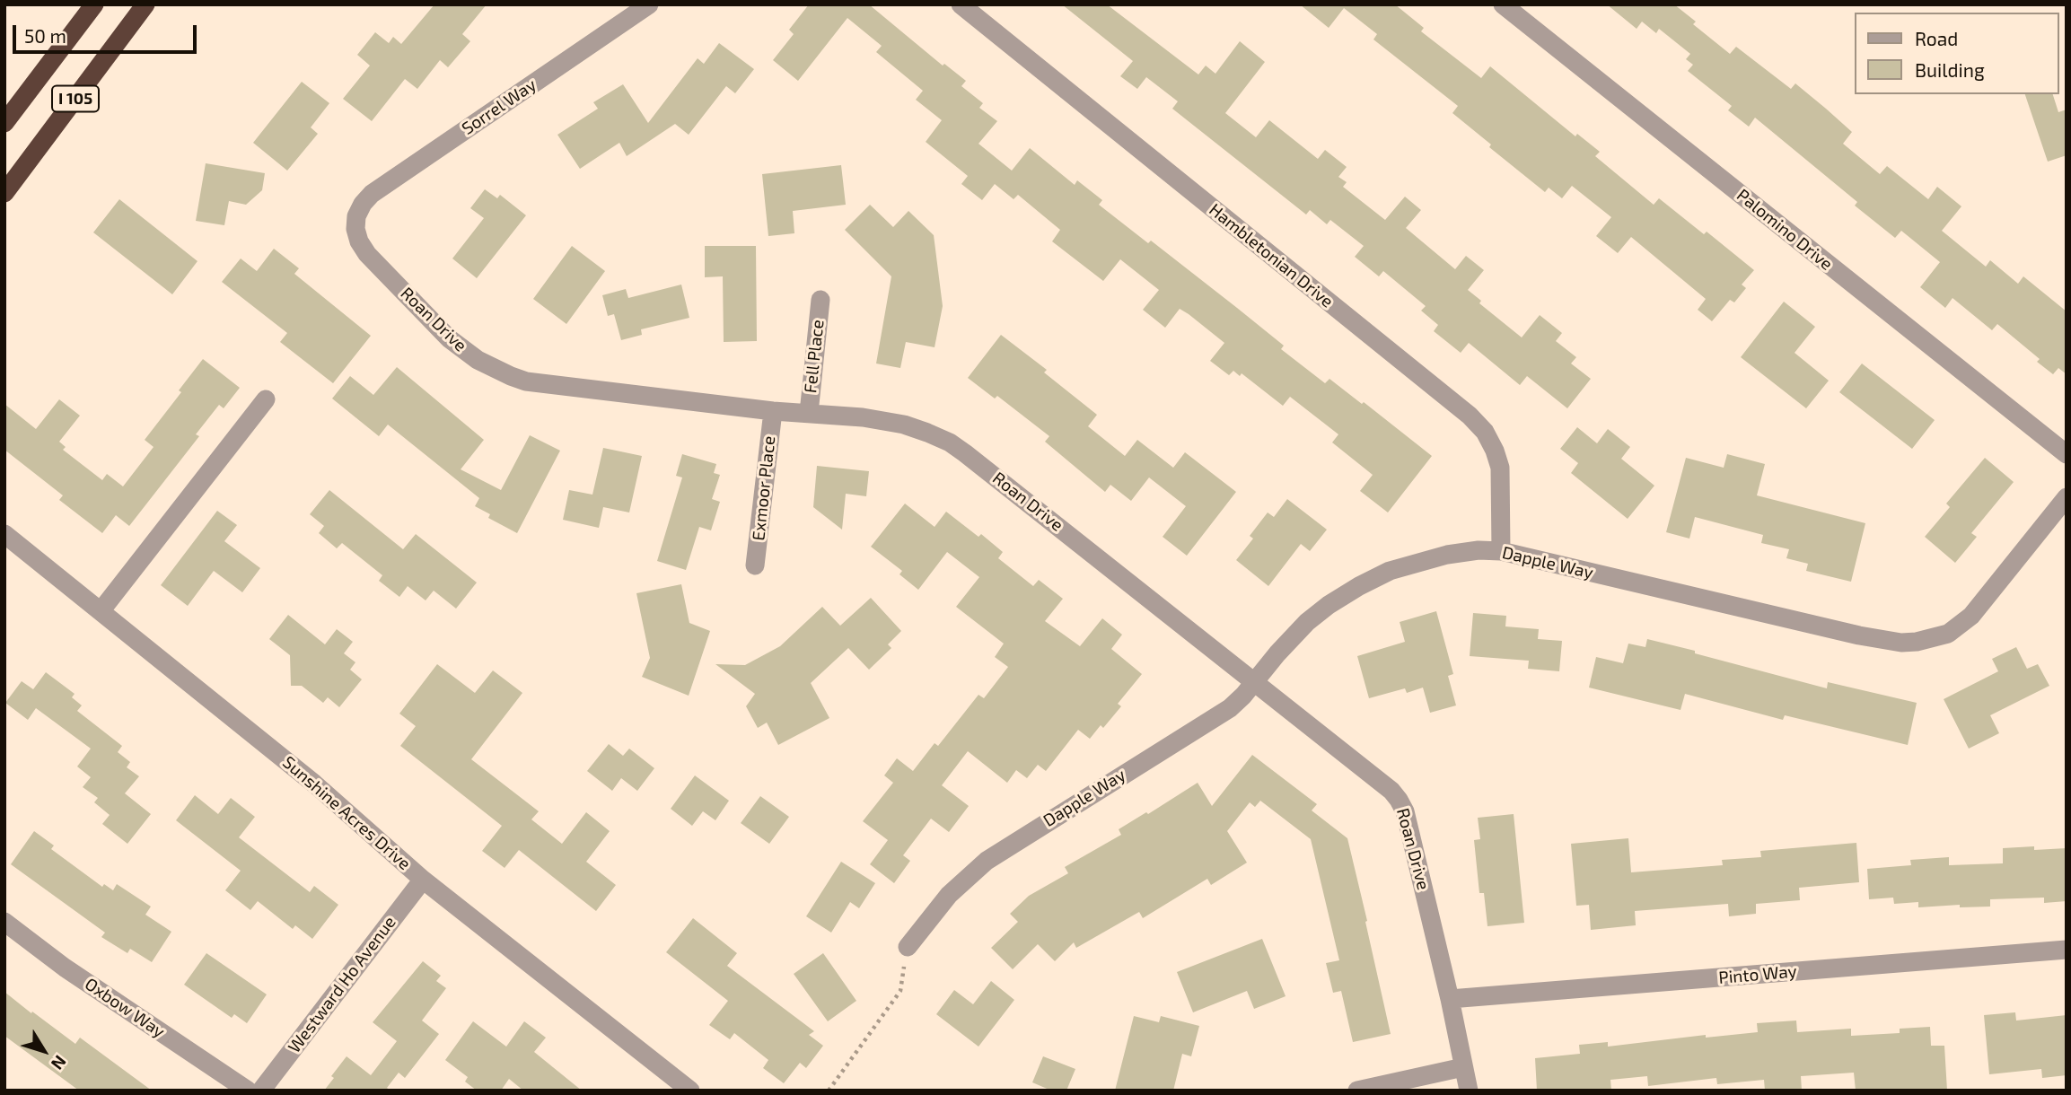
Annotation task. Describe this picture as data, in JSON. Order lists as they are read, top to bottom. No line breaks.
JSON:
{"streets":{"highway":["I 105"],"street":["Sorrel Way","Palomino Drive","Hambletonian Drive","Roan Drive","Fell Place","Exmoor Place","Dapple Way","Sunshine Acres Drive","Pinto Way","Westward Ho Avenue","Oxbow Way"]},"crossings":[["Sorrel Way","Roan Drive"],["Hambletonian Drive","Dapple Way"],["Roan Drive","Fell Place"],["Roan Drive","Exmoor Place"],["Roan Drive","Dapple Way"],["Roan Drive","Pinto Way"],["Sunshine Acres Drive","Westward Ho Avenue"]],"legend":["Road","Building"],"scale_bar":"50 m","north":"bottom right"}
